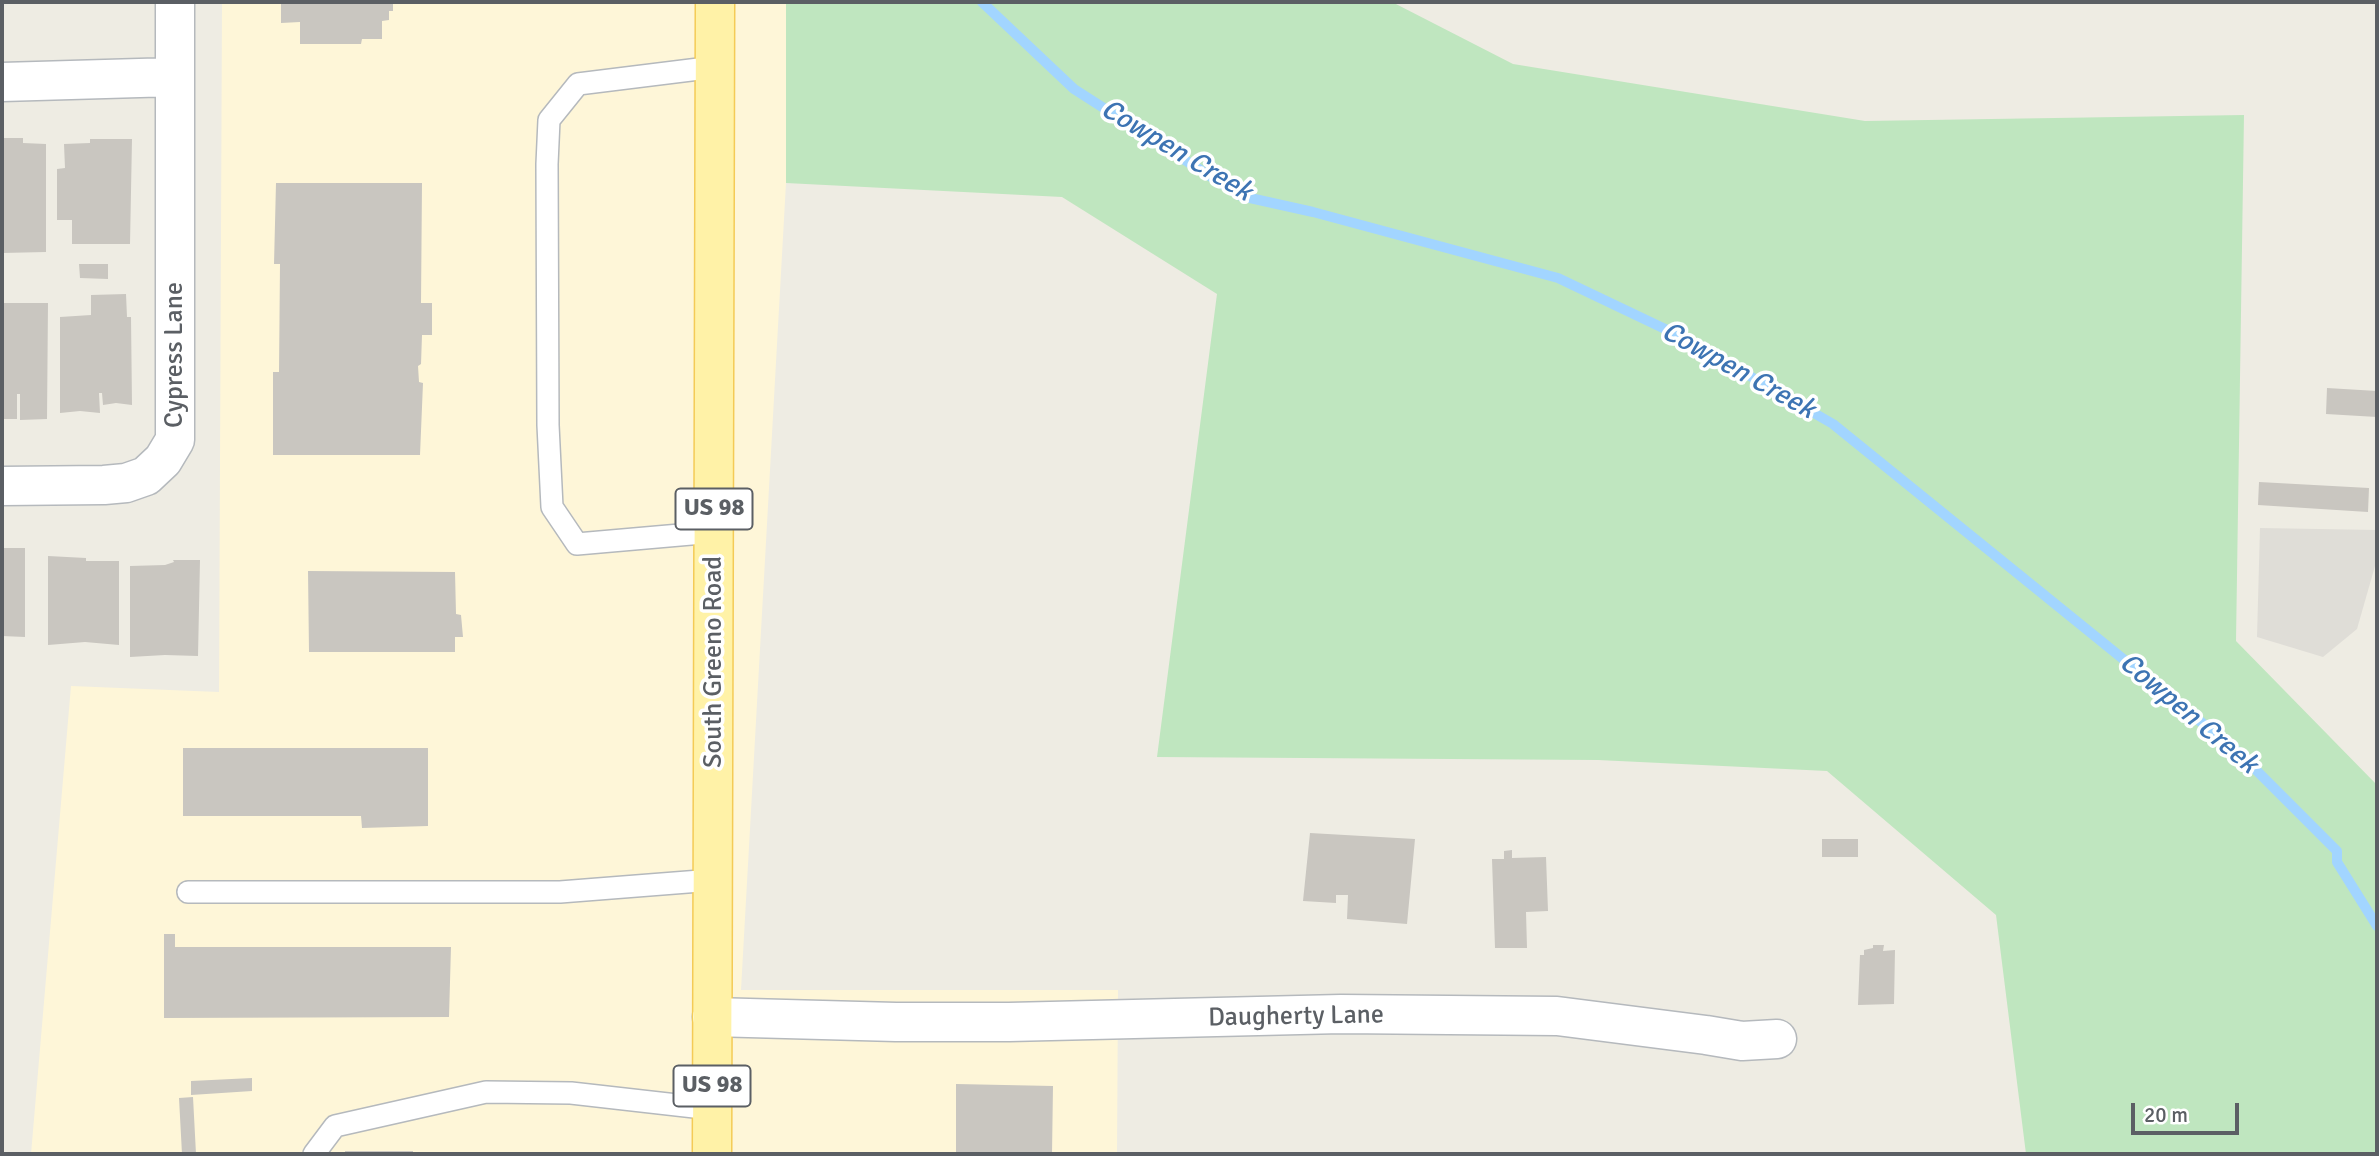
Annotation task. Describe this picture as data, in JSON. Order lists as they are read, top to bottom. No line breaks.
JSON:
{"streets":{"main road":["US 98","South Greeno Road"],"street":["Cypress Lane","Daugherty Lane"]},"crossings":[["South Greeno Road","Daugherty Lane"]],"water":["Cowpen Creek"],"scale_bar":"20 m"}
